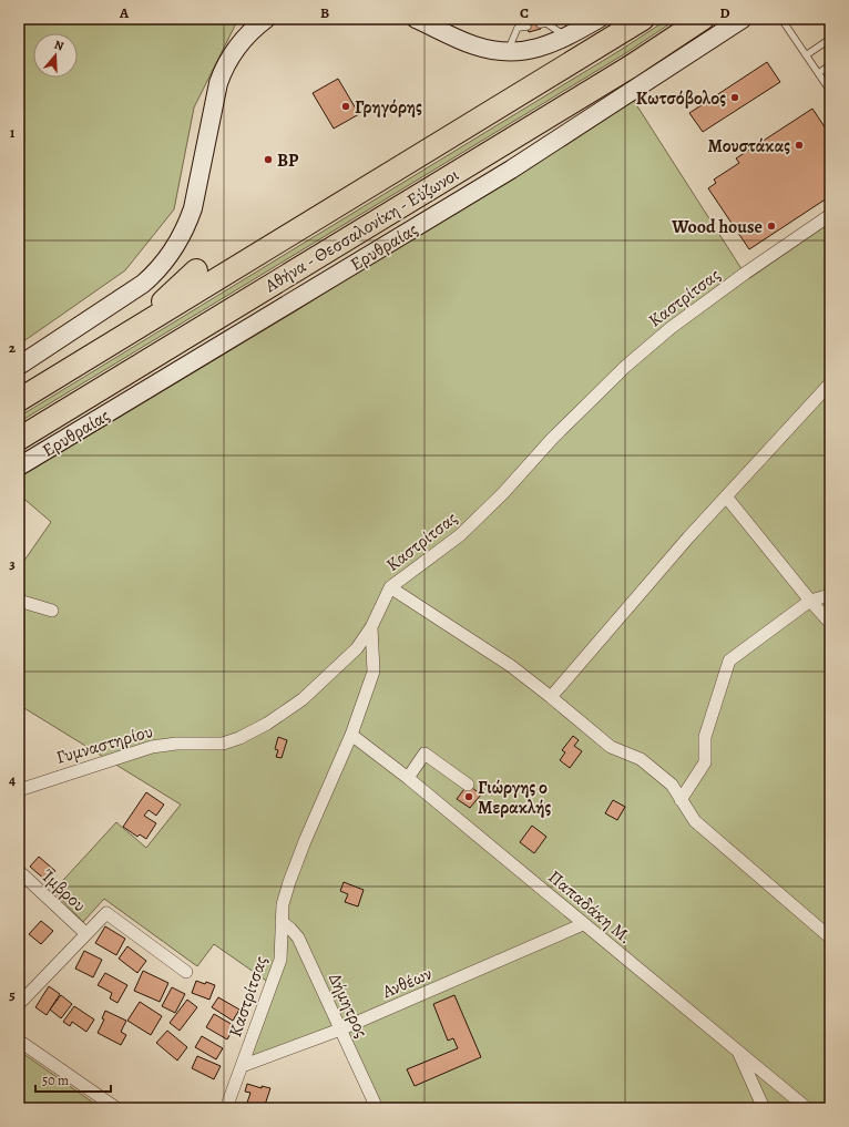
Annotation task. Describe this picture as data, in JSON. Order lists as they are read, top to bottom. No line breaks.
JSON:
{"streets":{"highway":["Αθήνα - Θεσσαλονίκη - Εύζωνοι"],"main road":["Ερυθραίας"],"street":["Καστρίτσας","Γυμναστηρίου","Ίμβρου","Παπαδάκη Μ.","Ανθέων","Δήμητρος"]},"crossings":[["Καστρίτσας","Γυμναστηρίου"],["Καστρίτσας","Παπαδάκη Μ."],["Καστρίτσας","Ανθέων"],["Καστρίτσας","Δήμητρος"],["Παπαδάκη Μ.","Ανθέων"],["Ανθέων","Δήμητρος"]],"places":["Κωτσόβολος","Γρηγόρης","Μουστάκας","BP","Wood house","Γιώργης ο Μερακλής"],"scale_bar":"50 m","north":"top","grid":{"columns":["A","B","C","D"],"rows":["1","2","3","4","5"]}}
